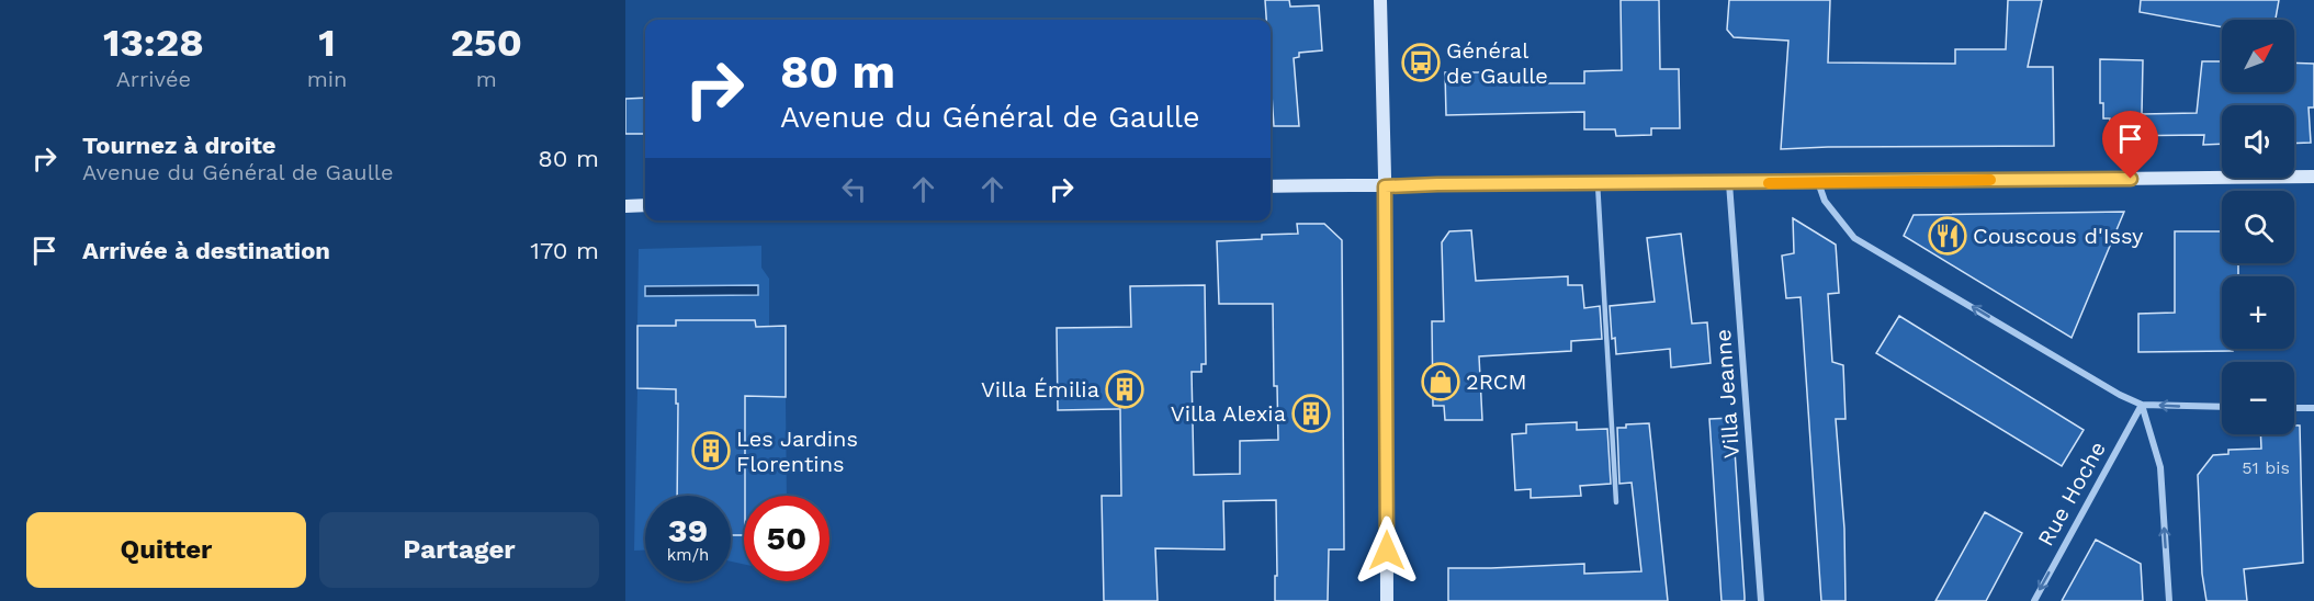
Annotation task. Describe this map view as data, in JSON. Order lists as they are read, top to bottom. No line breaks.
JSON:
{"streets":{"street":["Villa Jeanne","Rue Hoche"]},"one_way":["Rue Hoche"],"places":{"bus stop":["Général de Gaulle"],"restaurant":["Couscous d'Issy"],"shop":["2RCM"],"building":["Villa Émilia","Villa Alexia","Les Jardins Florentins"]},"house_numbers":["51 bis"],"north":"top right","page":{"eta":["13:28","Arrivée","1","min","250","m"],"map_buttons":["+","−"],"turn":["80 m","Avenue du Général de Gaulle"],"list":[{"name":"Tournez à droite","note":"Avenue du Général de Gaulle","value":"80 m"},{"name":"Arrivée à destination","value":"170 m"}],"speed":"39 km/h","limit":"50","buttons":["Quitter","Partager"]}}
